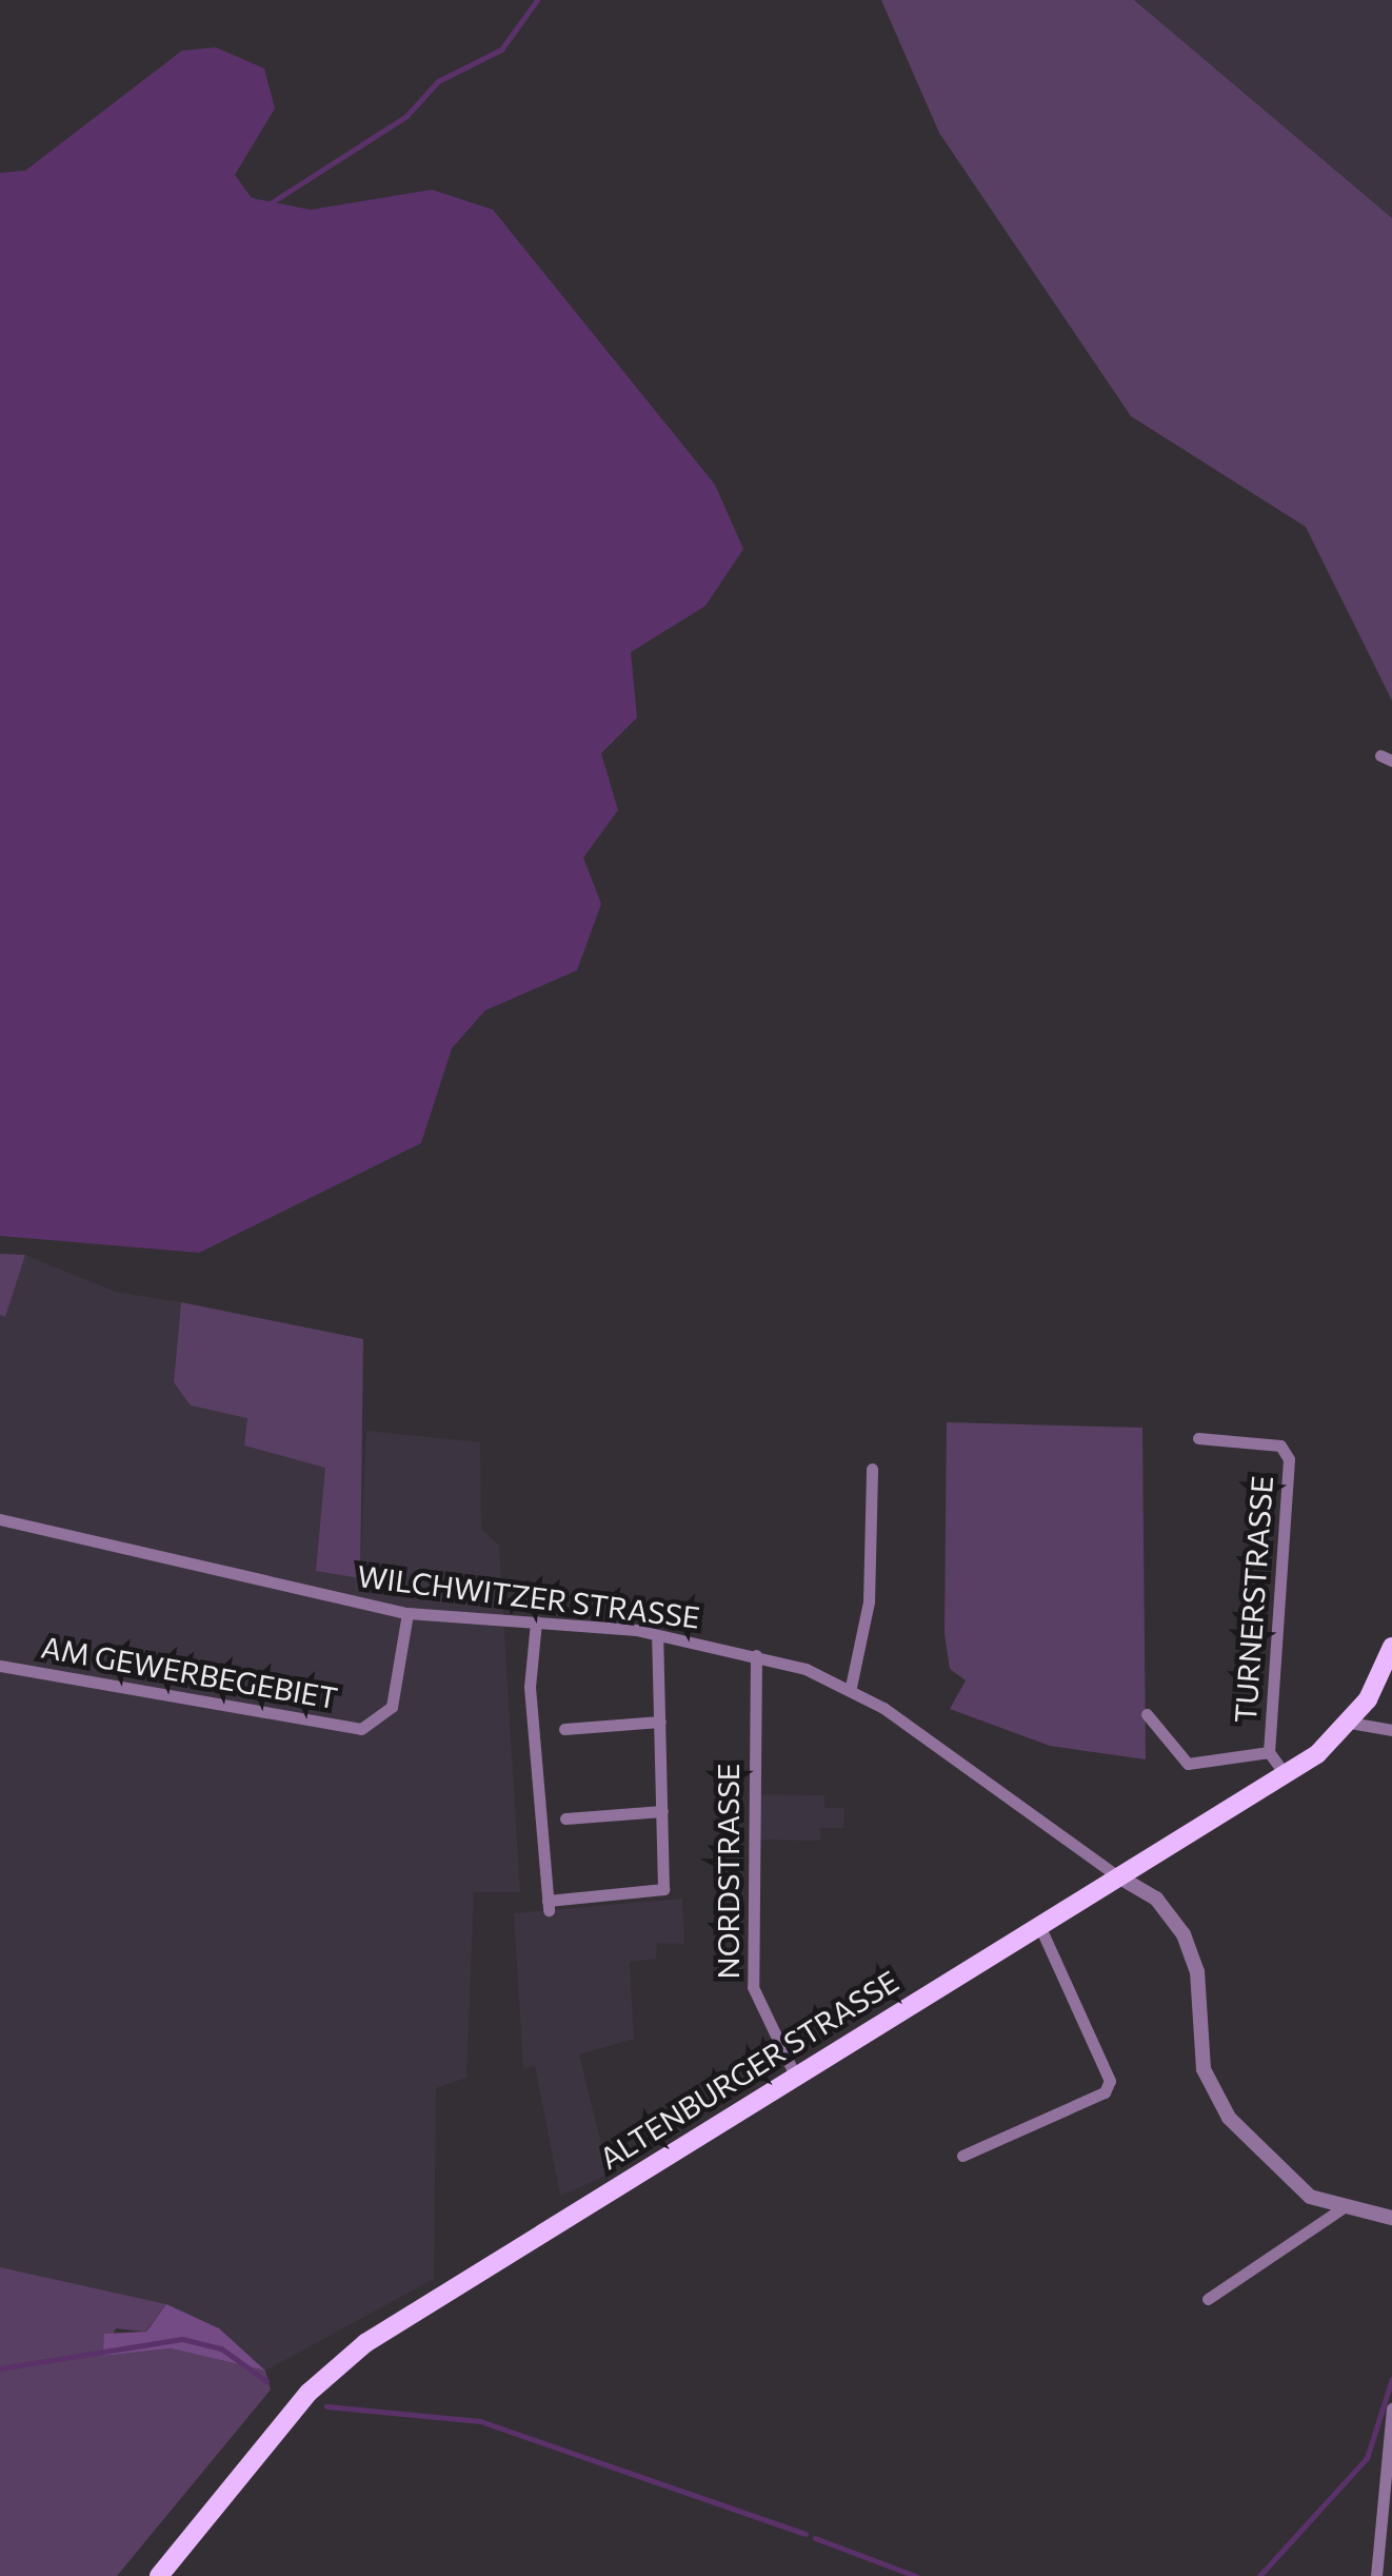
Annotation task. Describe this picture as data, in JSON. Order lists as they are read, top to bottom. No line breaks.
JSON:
{"streets":{"main road":["ALTENBURGER STRASSE"],"street":["WILCHWITZER STRASSE","TURNERSTRASSE","AM GEWERBEGEBIET","NORDSTRASSE"]},"crossings":[["WILCHWITZER STRASSE","AM GEWERBEGEBIET"],["WILCHWITZER STRASSE","NORDSTRASSE"],["WILCHWITZER STRASSE","ALTENBURGER STRASSE"],["TURNERSTRASSE","ALTENBURGER STRASSE"],["NORDSTRASSE","ALTENBURGER STRASSE"]]}
